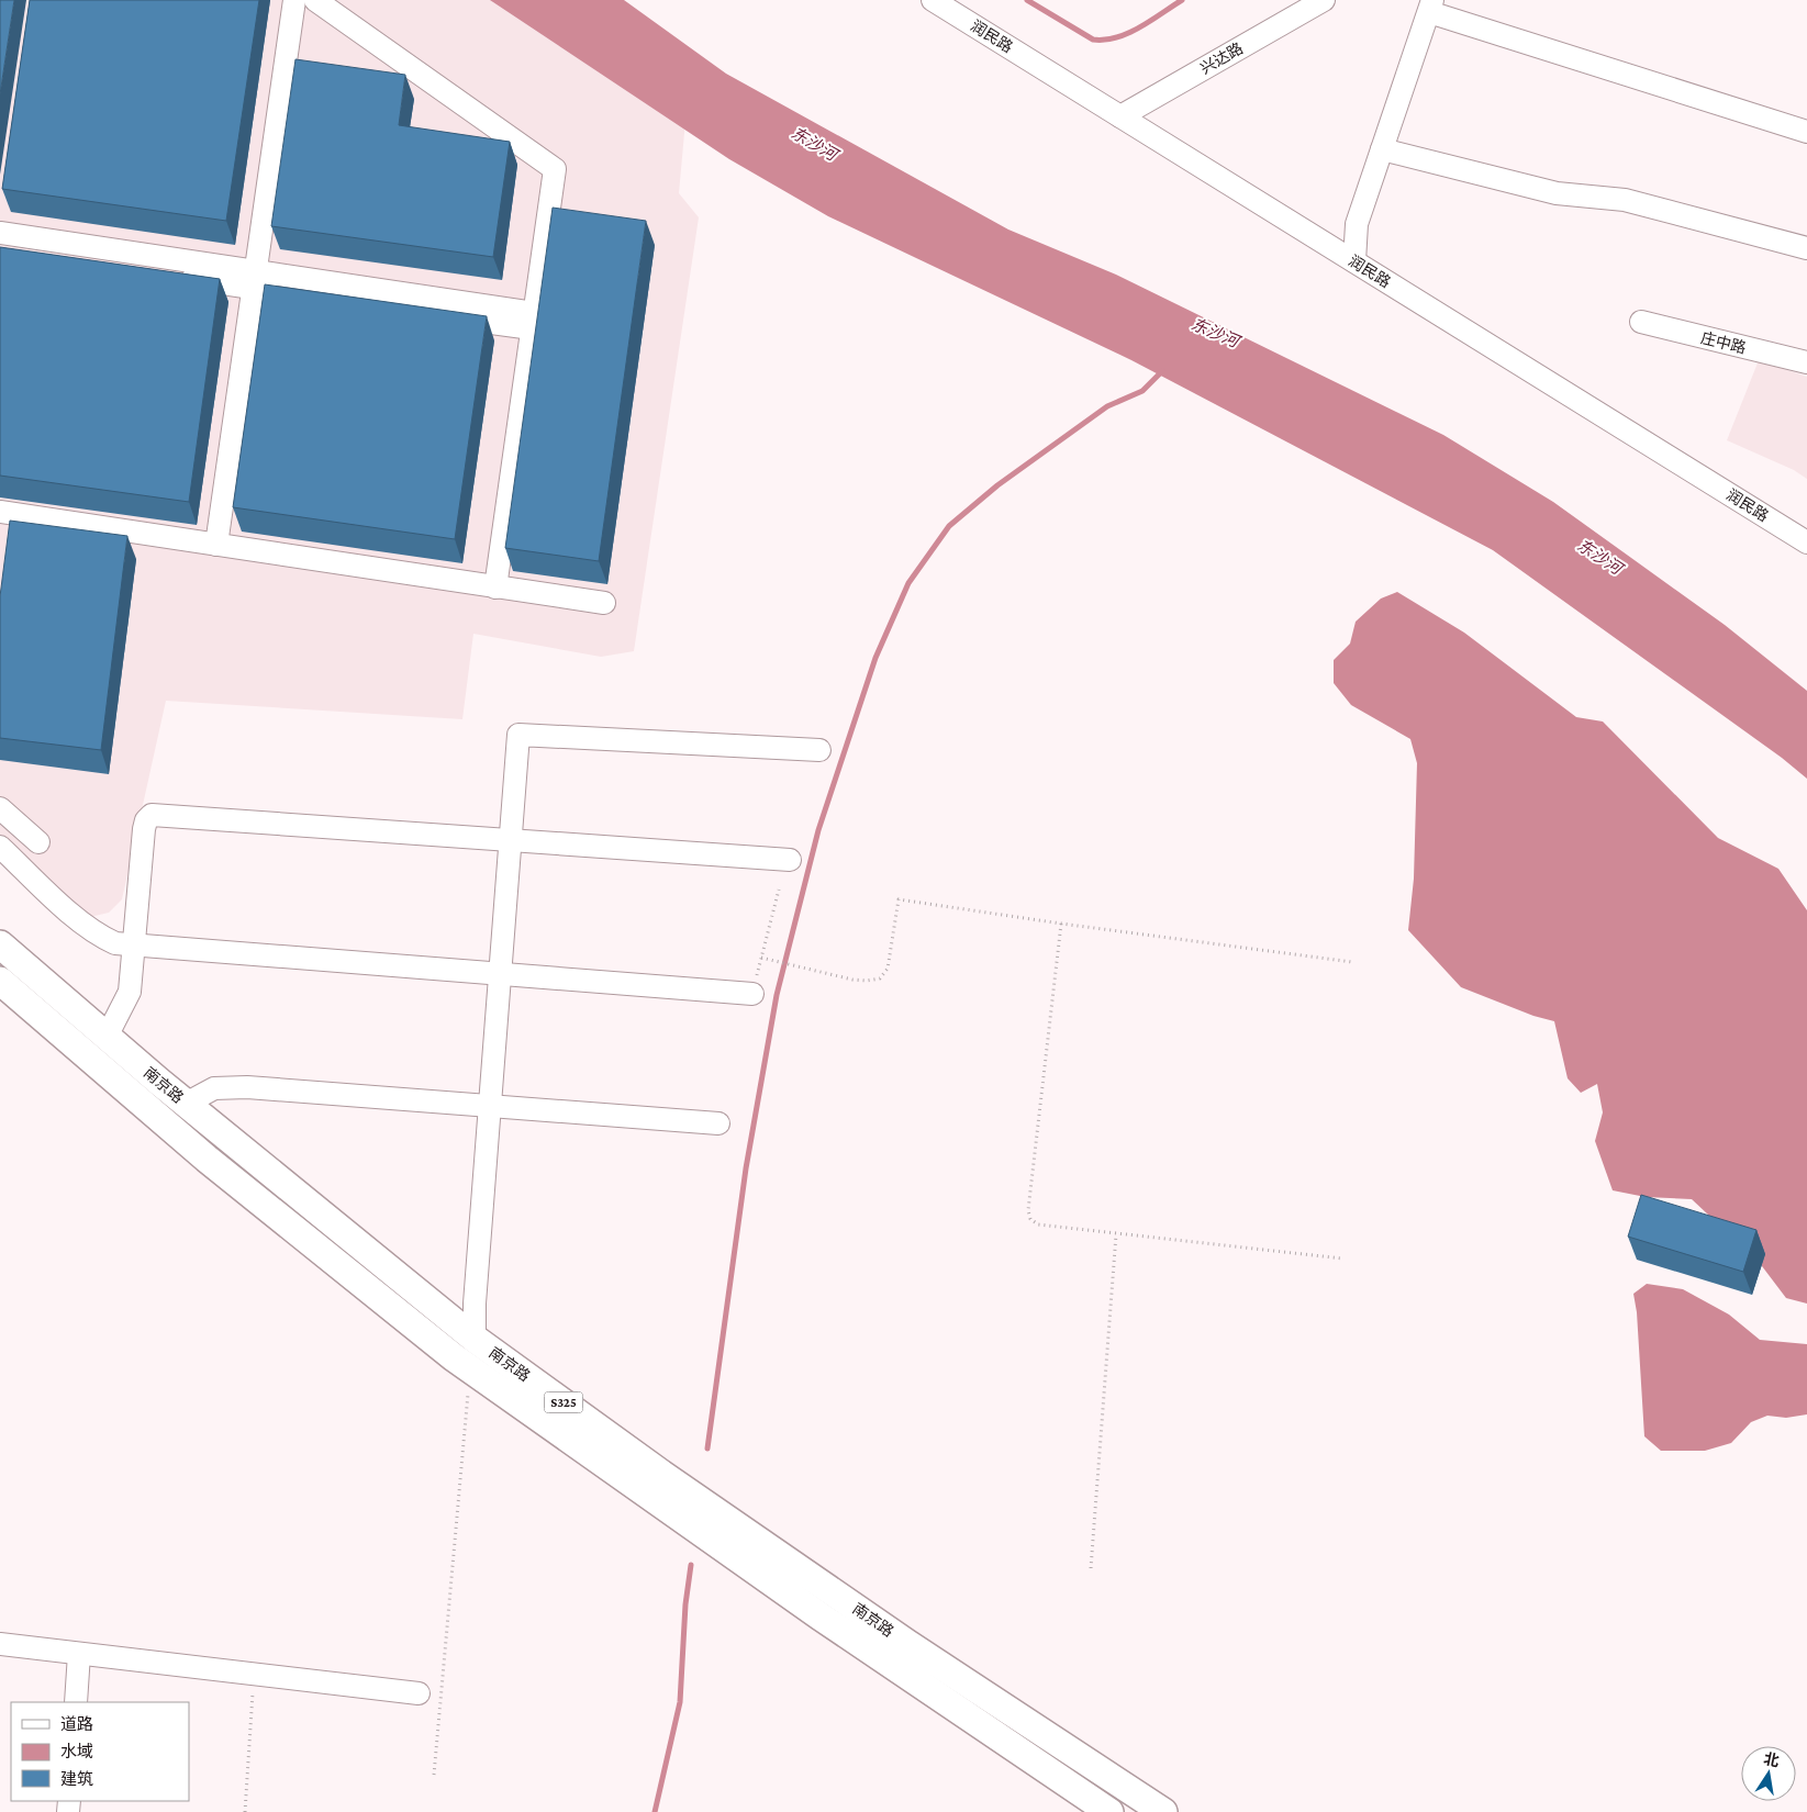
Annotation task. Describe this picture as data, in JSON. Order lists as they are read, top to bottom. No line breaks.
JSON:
{"streets":{"main road":["南京路","S325"],"street":["润民路","兴达路","庄中路"]},"crossings":[["润民路","兴达路"]],"water":["东沙河"],"legend":["道路","水域","建筑"],"north":"top"}
